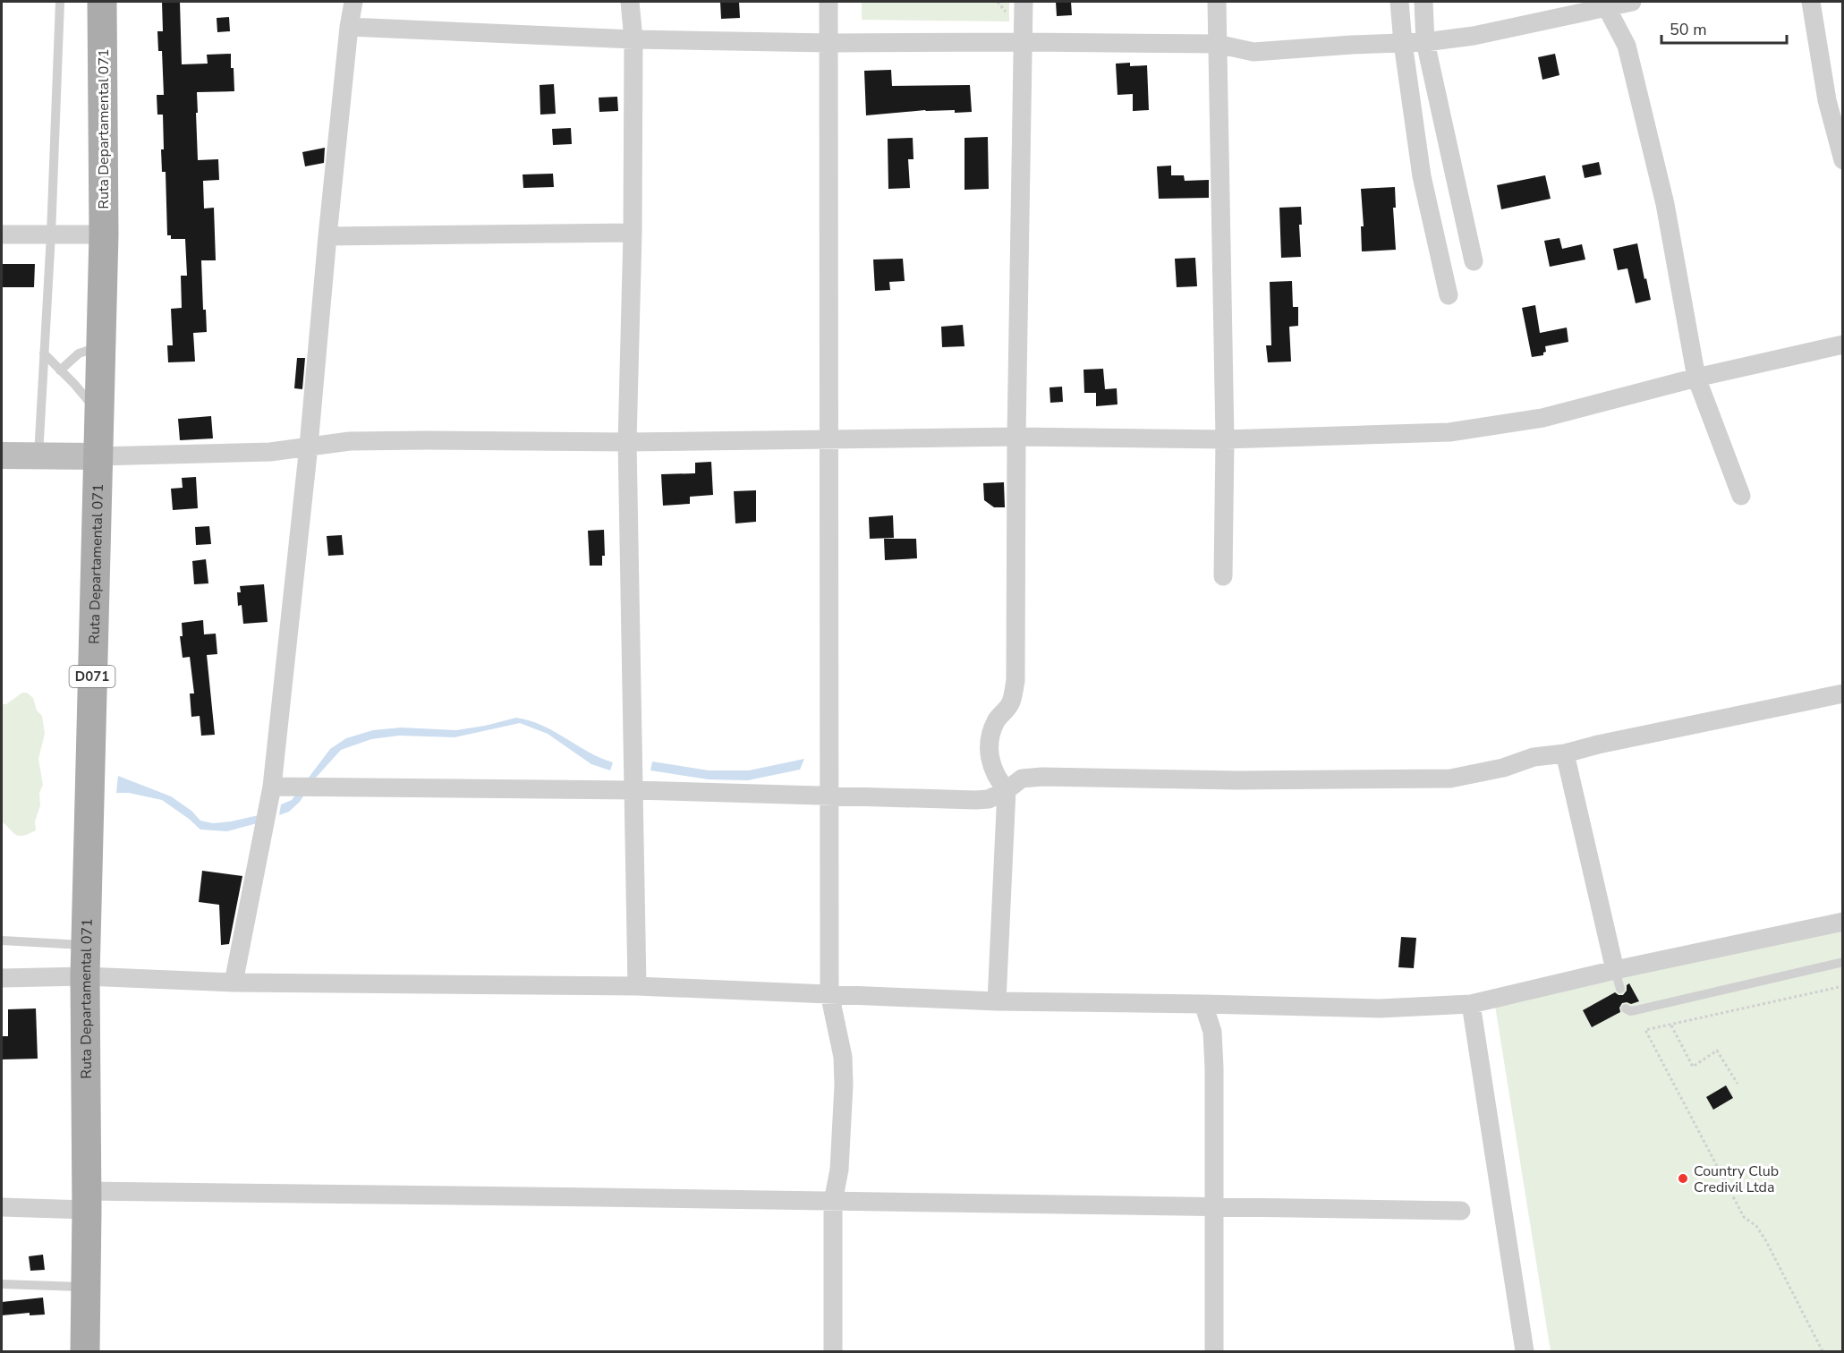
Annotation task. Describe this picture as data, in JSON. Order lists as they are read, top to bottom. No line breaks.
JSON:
{"streets":{"main road":["Ruta Departamental 071","D071"]},"places":["Country Club Credivil Ltda"],"scale_bar":"50 m"}
